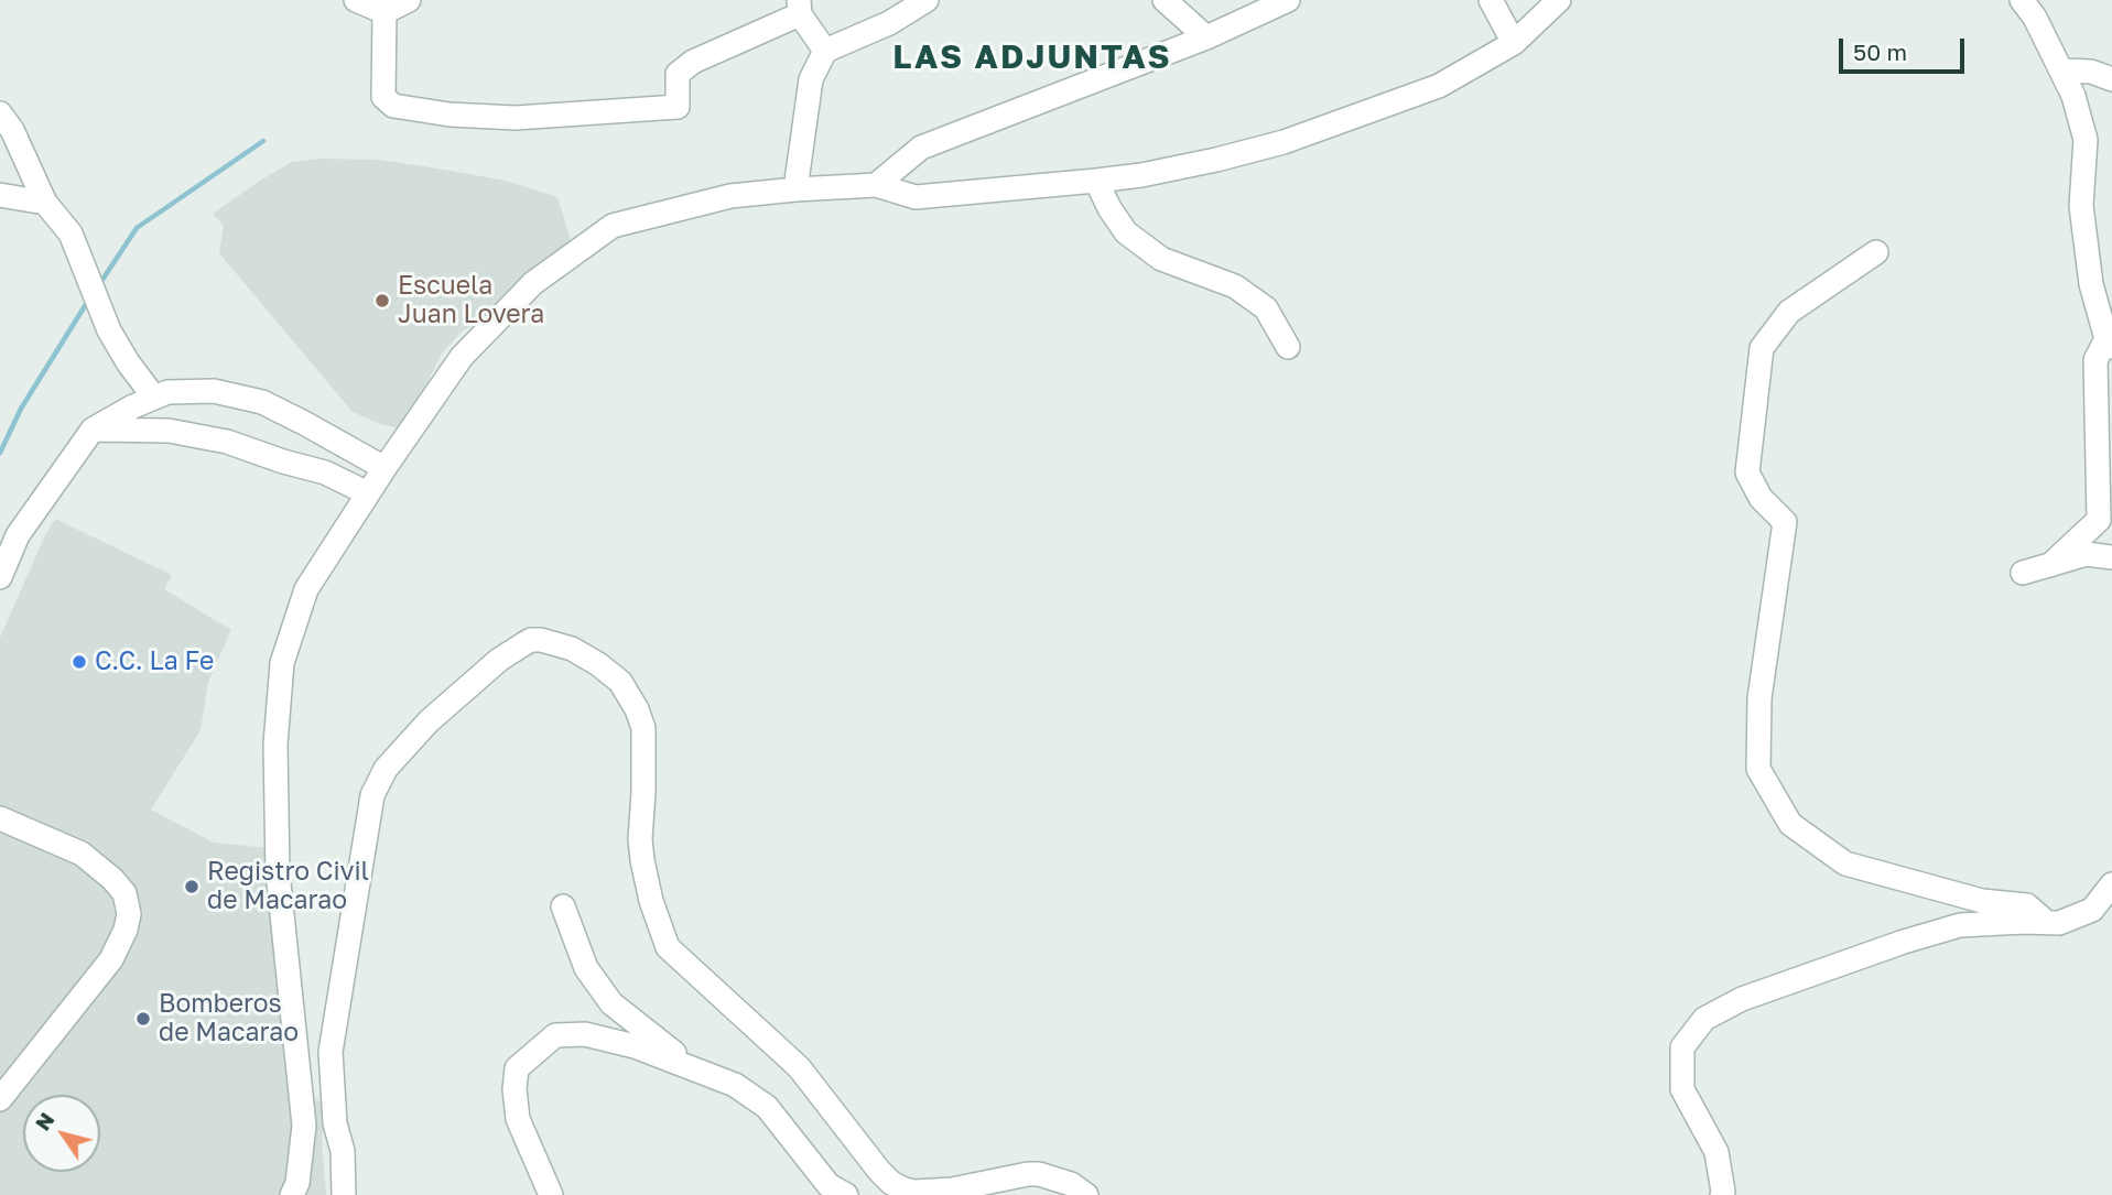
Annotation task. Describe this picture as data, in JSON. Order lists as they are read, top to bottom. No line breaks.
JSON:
{"districts":["LAS ADJUNTAS"],"places":["Escuela Juan Lovera","C.C. La Fe","Registro Civil de Macarao","Bomberos de Macarao"],"scale_bar":"50 m","north":"top left"}
